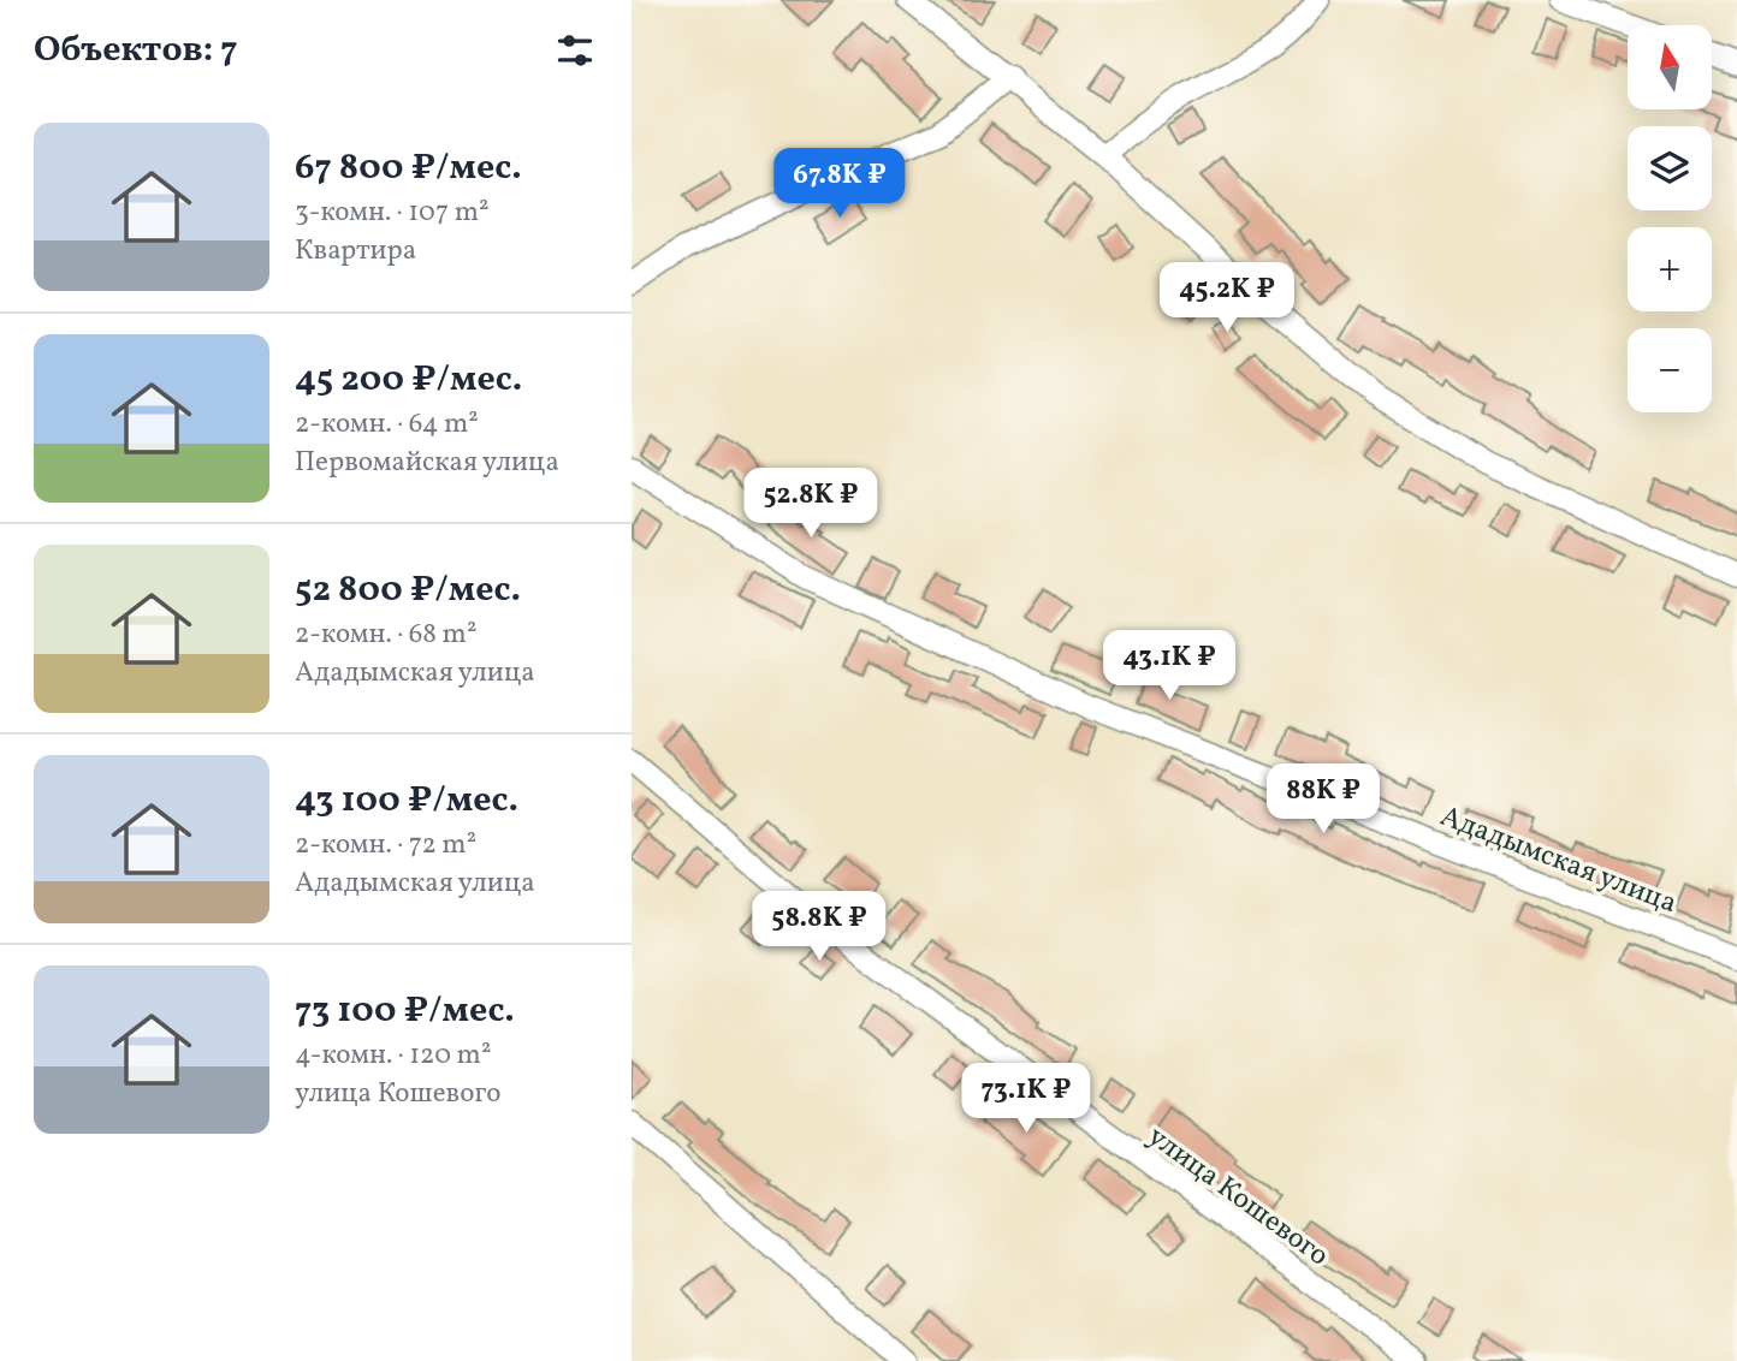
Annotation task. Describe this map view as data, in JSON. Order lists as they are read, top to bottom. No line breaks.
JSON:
{"streets":{"street":["Ададымская улица","улица Кошевого"]},"north":"top","page":{"heading":"Объектов: 7","map_buttons":["+","−"],"list":[{"name":"67 800 ₽/мес.","note":"3-комн. · 107 m² · Квартира"},{"name":"45 200 ₽/мес.","note":"2-комн. · 64 m² · Первомайская улица"},{"name":"52 800 ₽/мес.","note":"2-комн. · 68 m² · Ададымская улица"},{"name":"43 100 ₽/мес.","note":"2-комн. · 72 m² · Ададымская улица"},{"name":"73 100 ₽/мес.","note":"4-комн. · 120 m² · улица Кошевого"}],"price":["67.8K ₽","45.2K ₽","52.8K ₽","43.1K ₽","88K ₽","58.8K ₽","73.1K ₽"]}}
